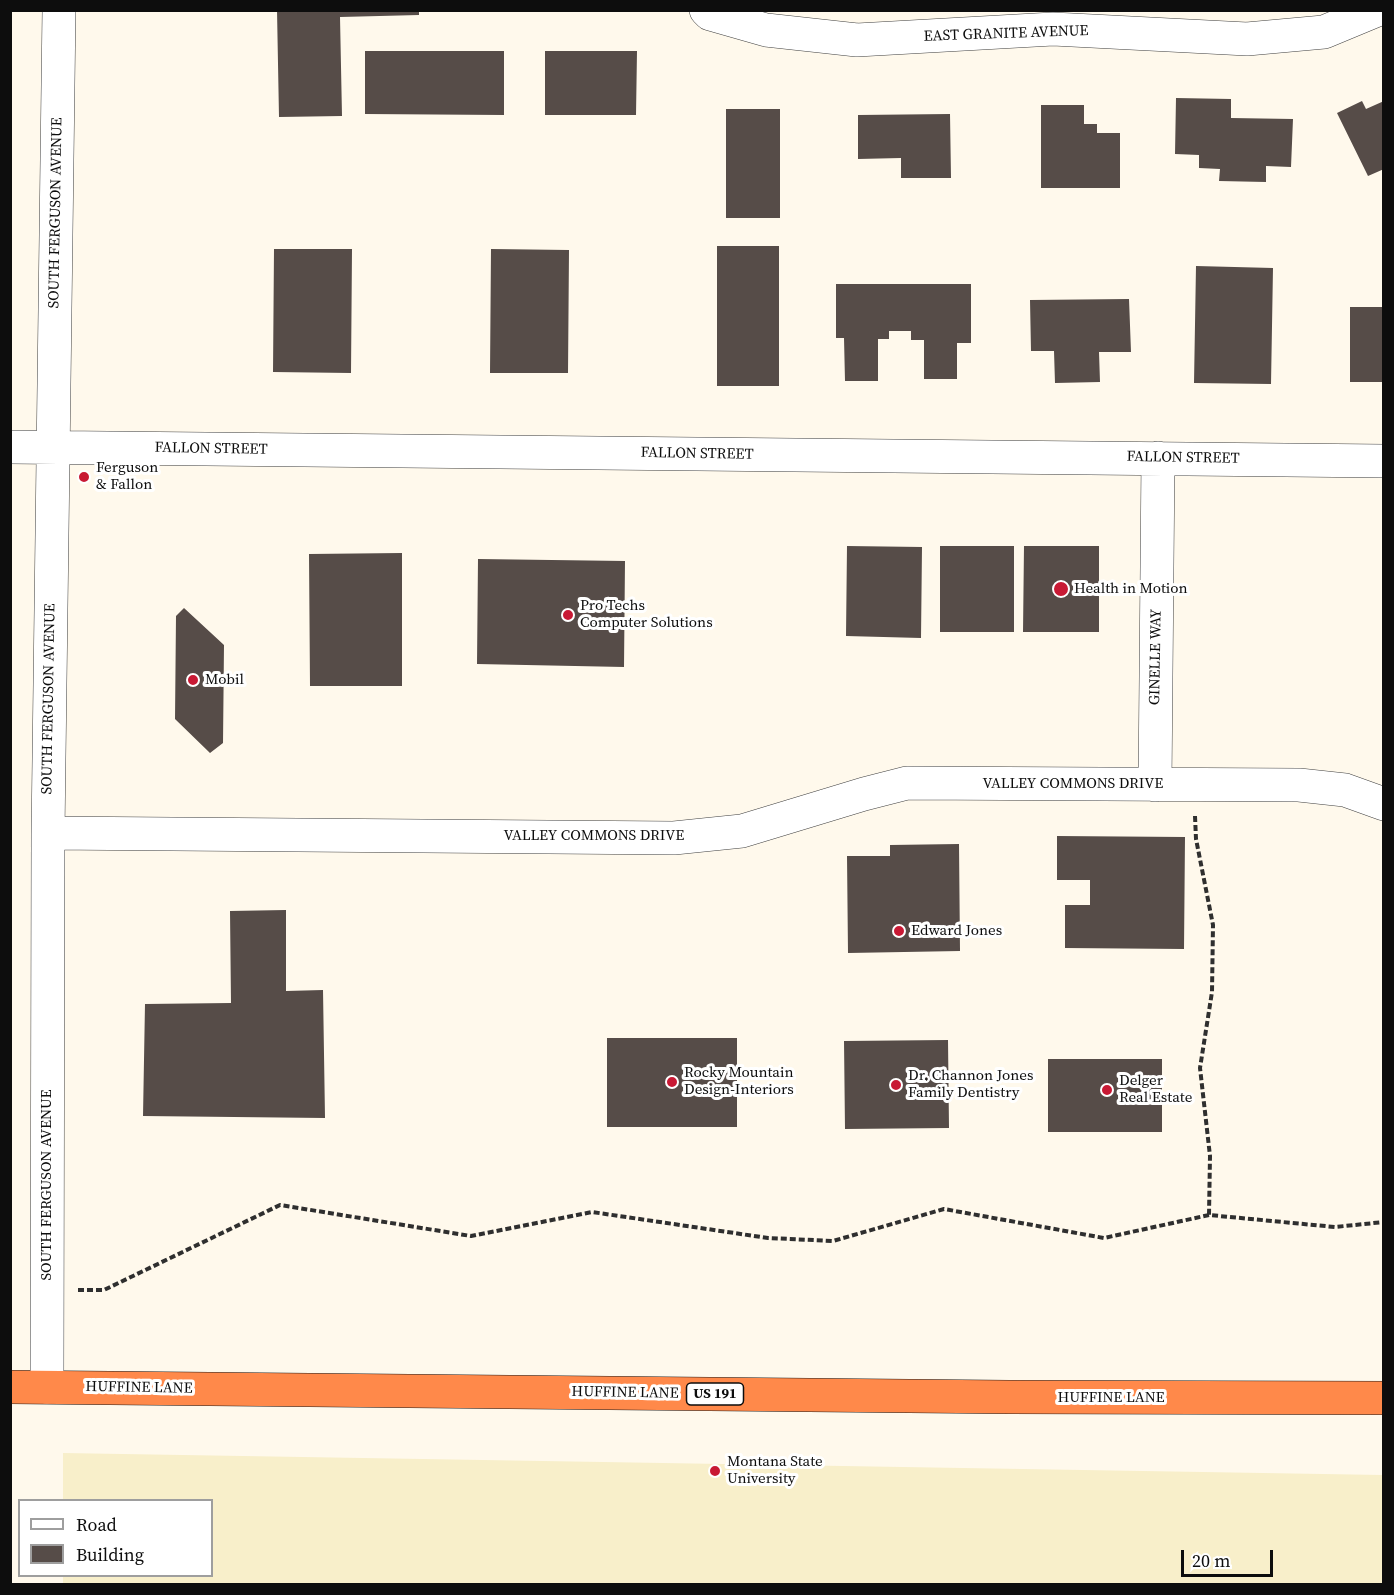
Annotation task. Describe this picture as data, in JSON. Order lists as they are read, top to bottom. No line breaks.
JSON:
{"streets":{"highway":["HUFFINE LANE","US 191"],"street":["EAST GRANITE AVENUE","SOUTH FERGUSON AVENUE","FALLON STREET","GINELLE WAY","VALLEY COMMONS DRIVE"]},"crossings":[["SOUTH FERGUSON AVENUE","FALLON STREET"],["SOUTH FERGUSON AVENUE","VALLEY COMMONS DRIVE"],["SOUTH FERGUSON AVENUE","HUFFINE LANE"],["FALLON STREET","GINELLE WAY"],["GINELLE WAY","VALLEY COMMONS DRIVE"]],"places":["Ferguson & Fallon","Health in Motion","Pro Techs Computer Solutions","Mobil","Edward Jones","Rocky Mountain Design-Interiors","Dr. Channon Jones Family Dentistry","Delger Real Estate","Montana State University"],"legend":["Road","Building"],"scale_bar":"20 m"}
